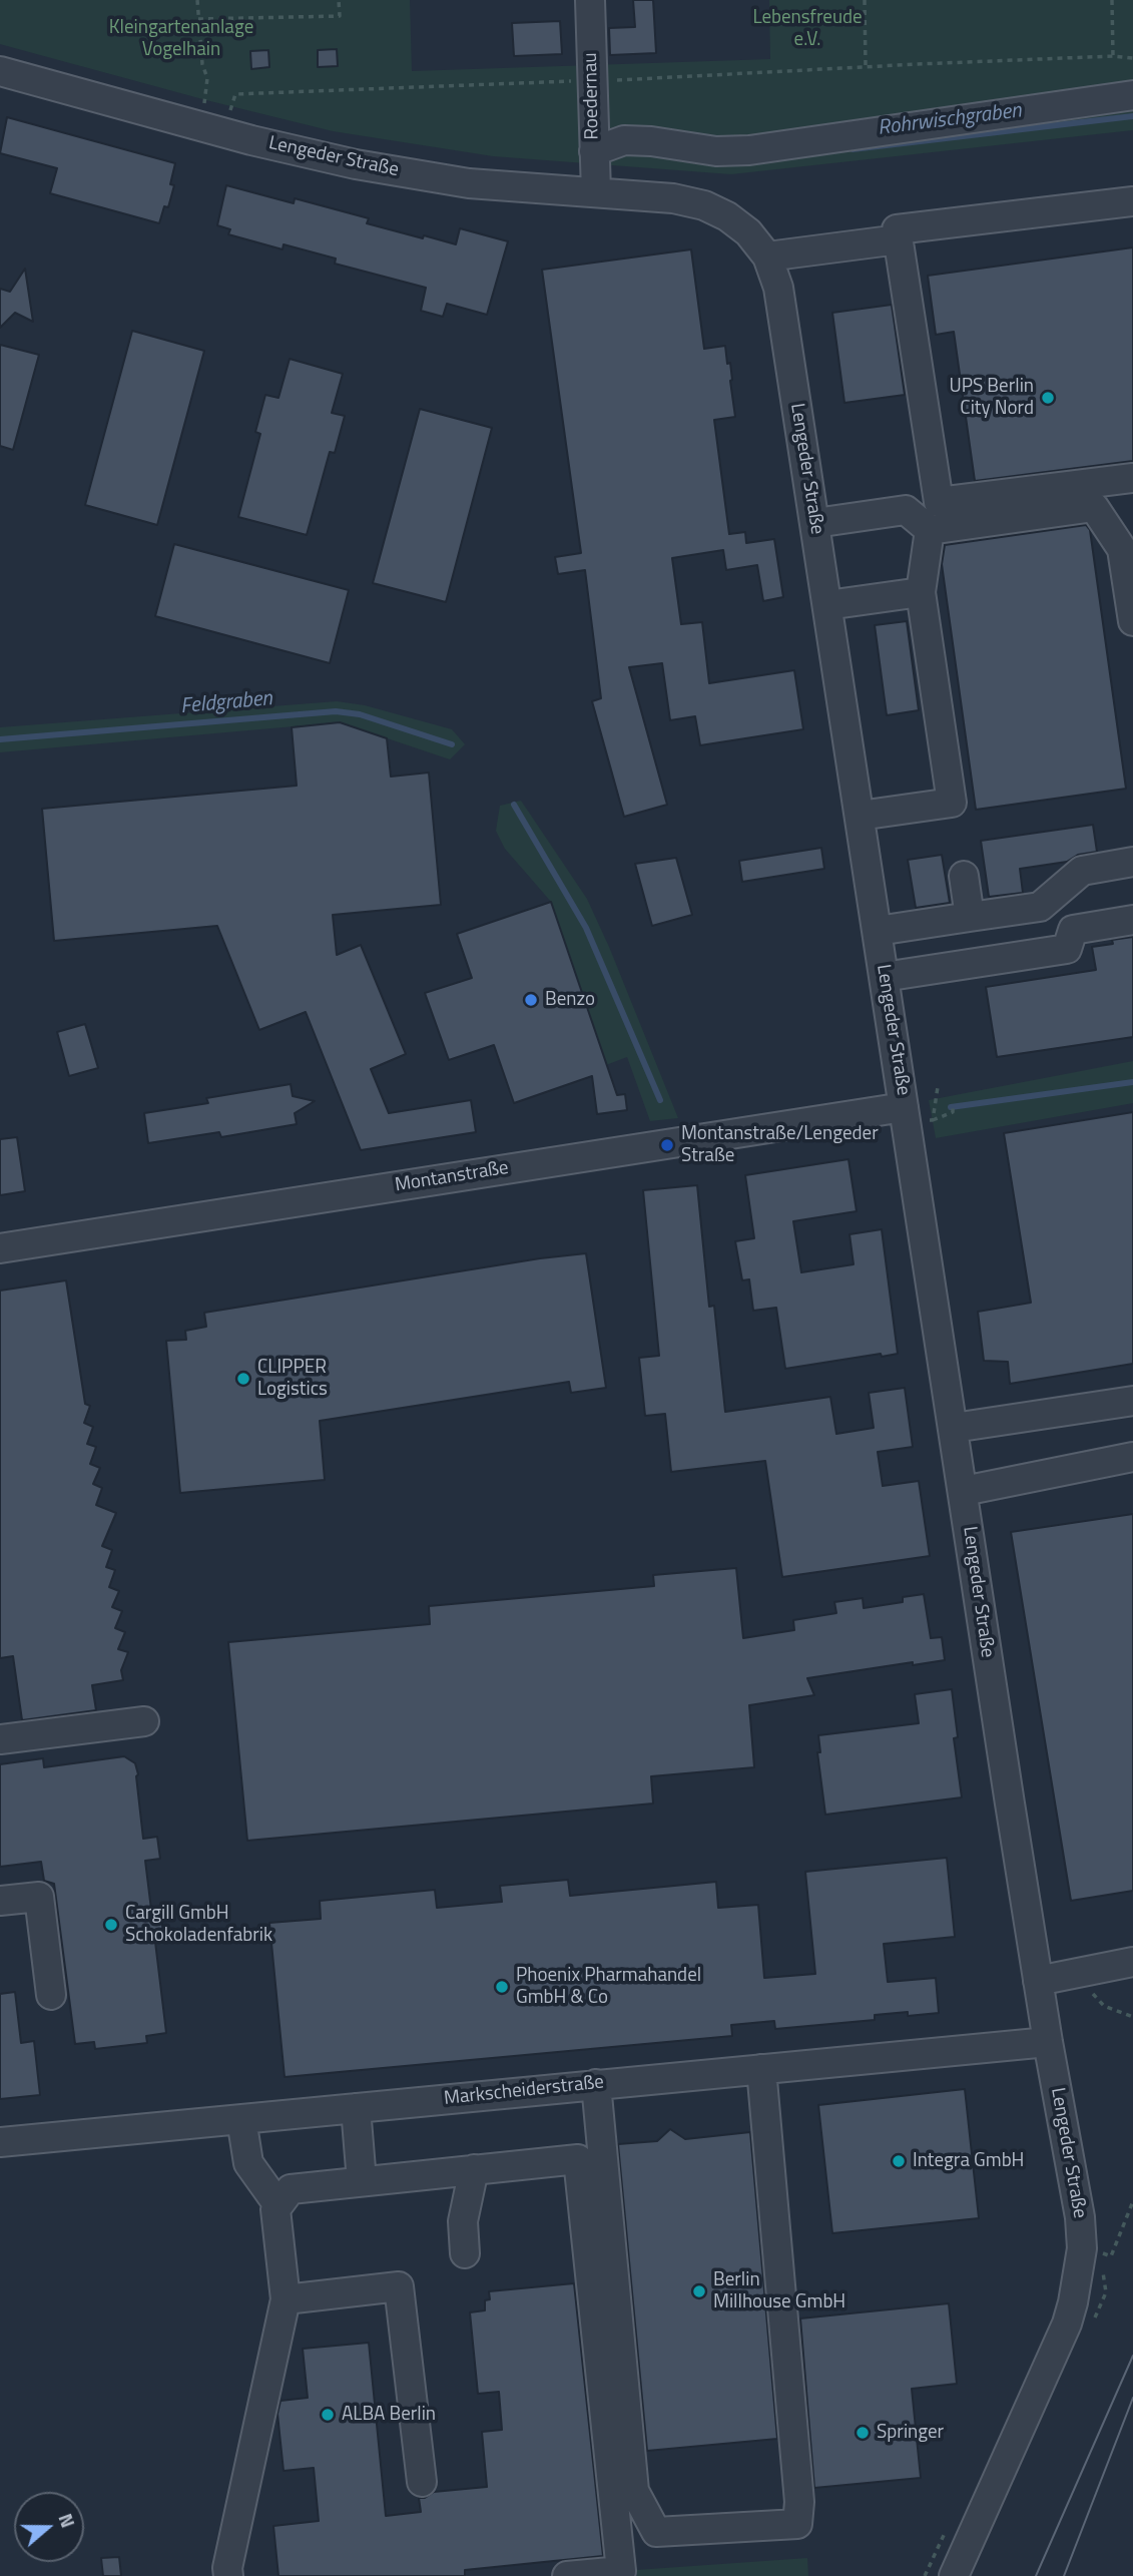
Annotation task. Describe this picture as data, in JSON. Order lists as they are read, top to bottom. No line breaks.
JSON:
{"streets":{"street":["Roedernau","Lengeder Straße","Montanstraße","Markscheiderstraße"]},"crossings":[["Roedernau","Lengeder Straße"],["Lengeder Straße","Montanstraße"],["Lengeder Straße","Markscheiderstraße"]],"water":["Rohrwischgraben","Feldgraben"],"parks":["Lebensfreude e.V.","Kleingartenanlage Vogelhain"],"places":["UPS Berlin City Nord","Benzo","Montanstraße/Lengeder Straße","CLIPPER Logistics","Cargill GmbH Schokoladenfabrik","Phoenix Pharmahandel GmbH & Co","Integra GmbH","Berlin Millhouse GmbH","ALBA Berlin","Springer"],"north":"right"}
